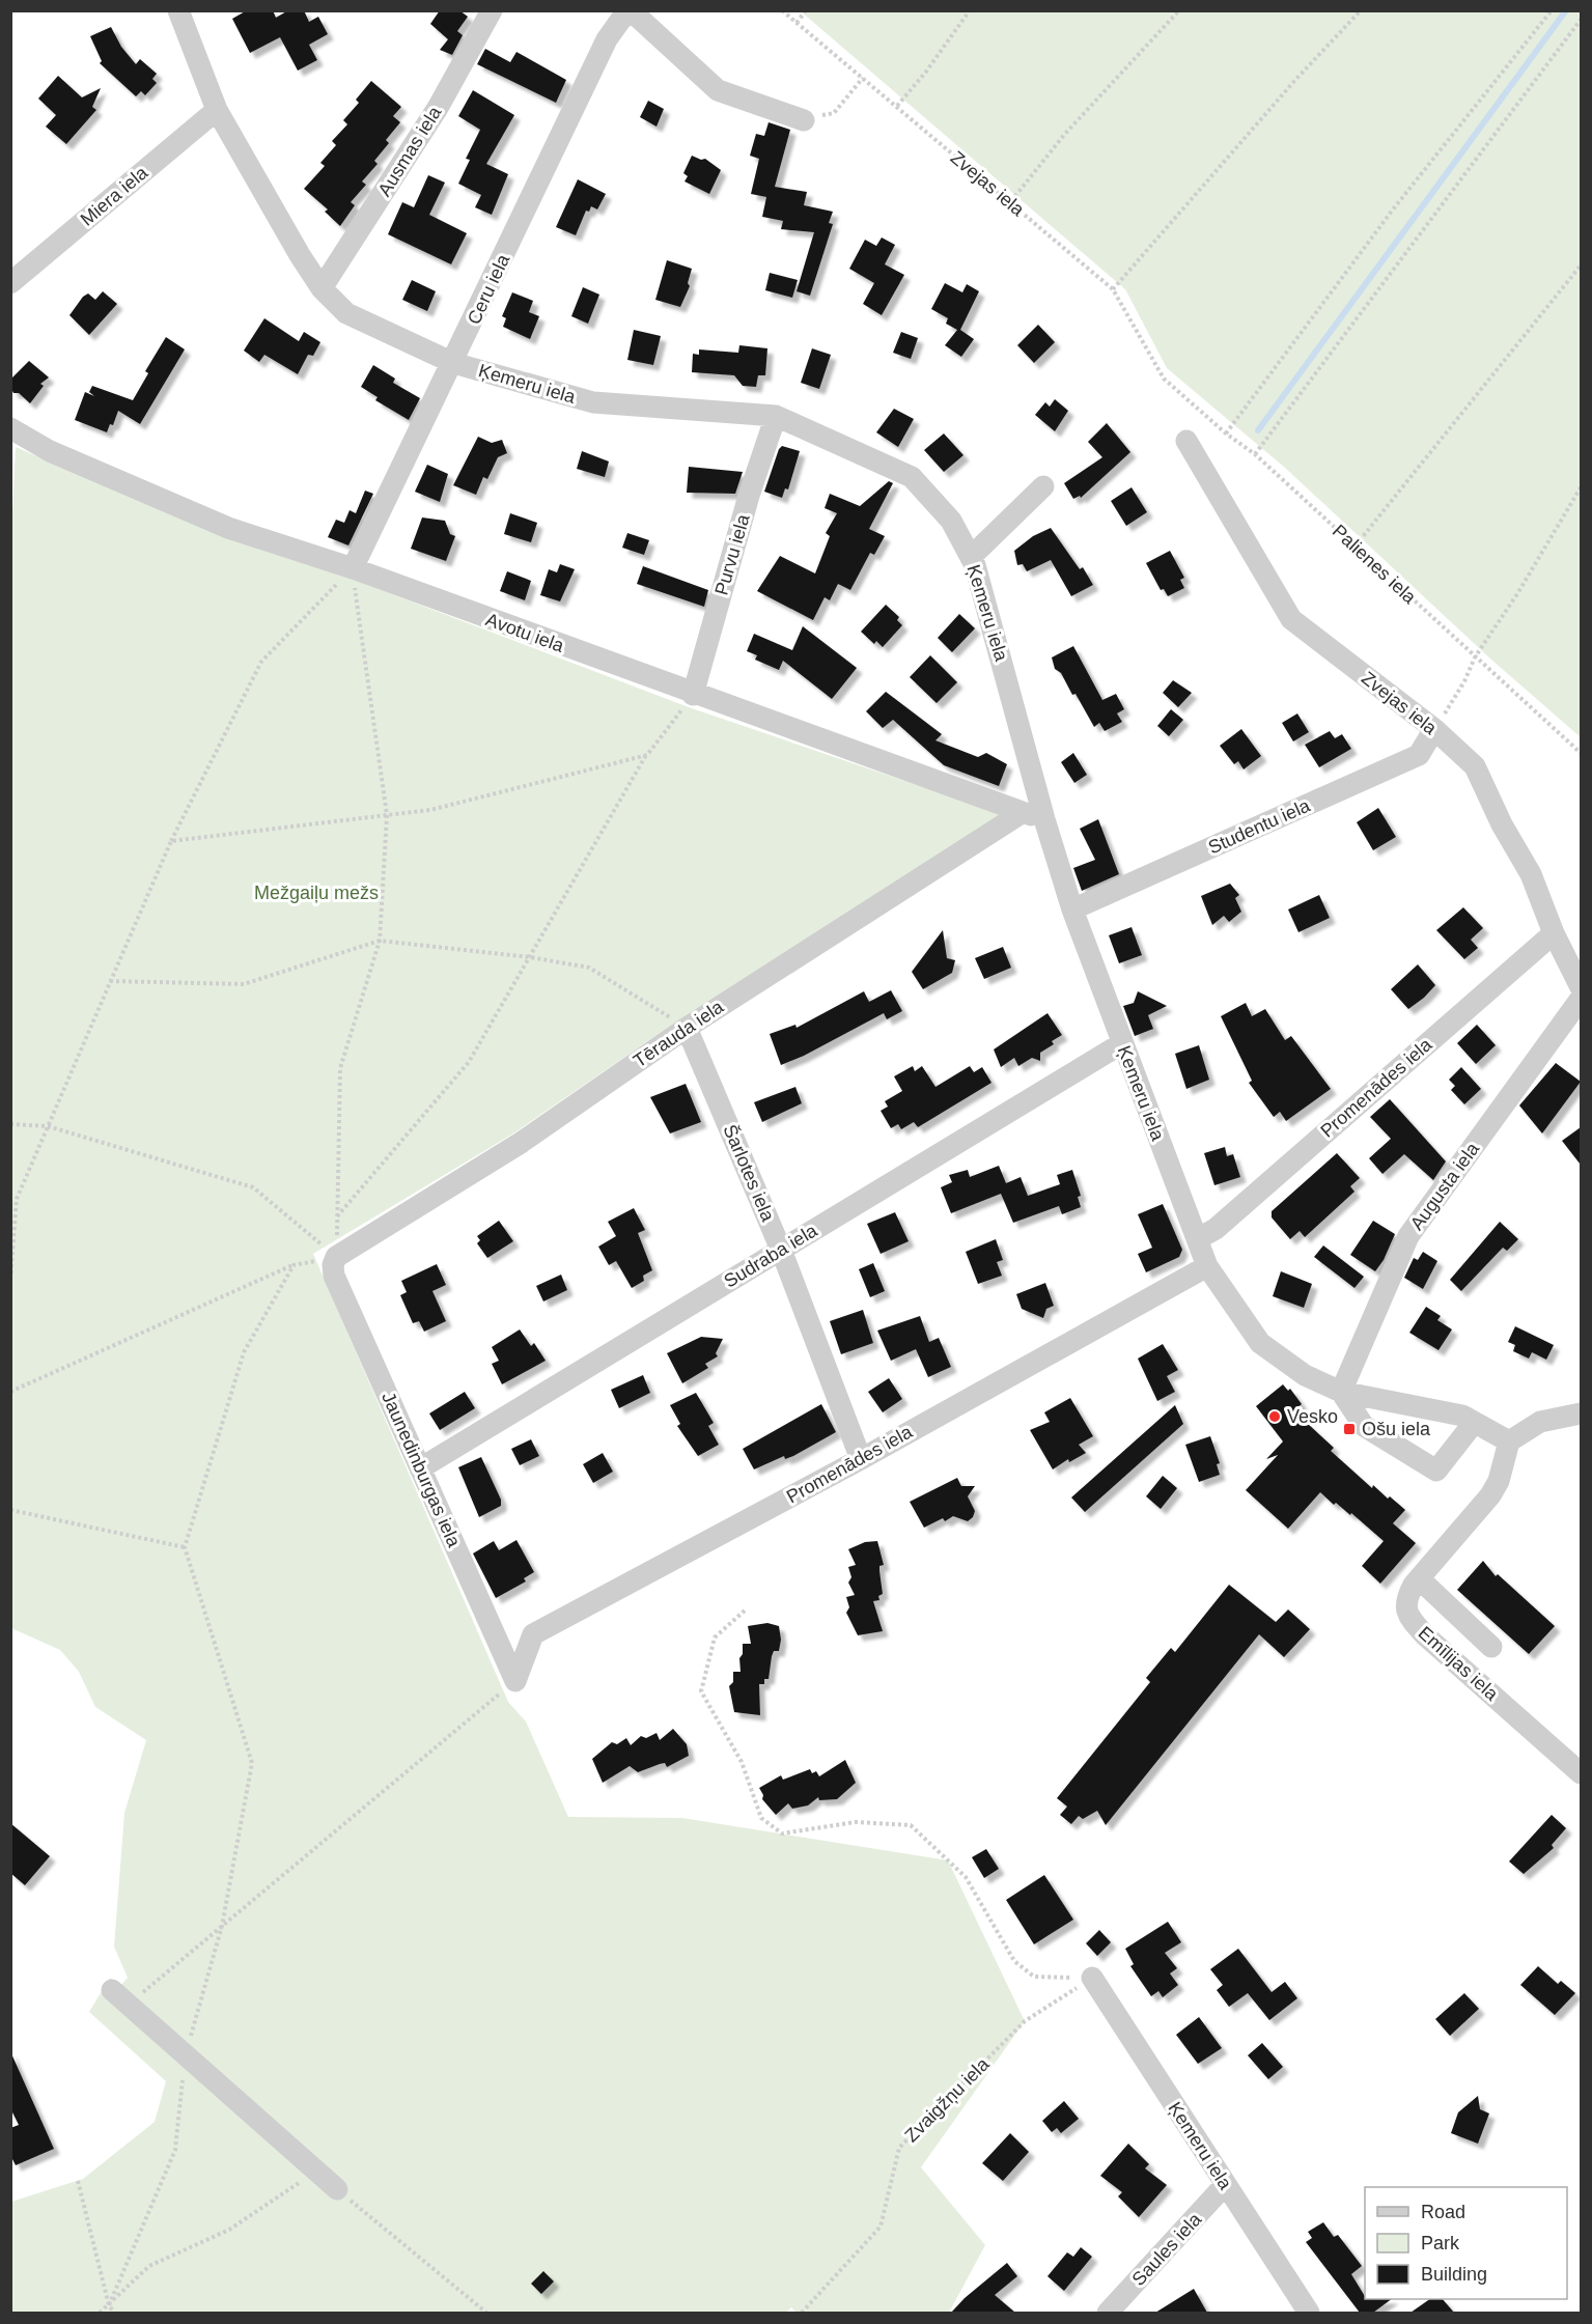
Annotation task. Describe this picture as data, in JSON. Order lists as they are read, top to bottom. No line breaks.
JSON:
{"streets":{"street":["Ausmas iela","Zvejas iela","Miera iela","Ceru iela","Ķemeru iela","Purvu iela","Avotu iela","Studentu iela","Tērauda iela","Promenādes iela","Šarlotes iela","Augusta iela","Sudraba iela","Jaunedinburgas iela","Emīlijas iela","Saules iela"],"path":["Palienes iela","Zvaigžņu iela"]},"crossings":[["Ausmas iela","Ķemeru iela"],["Zvejas iela","Palienes iela"],["Zvejas iela","Studentu iela"],["Zvejas iela","Promenādes iela"],["Miera iela","Ķemeru iela"],["Ceru iela","Ķemeru iela"],["Ceru iela","Avotu iela"],["Ķemeru iela","Purvu iela"],["Ķemeru iela","Avotu iela"],["Ķemeru iela","Studentu iela"],["Ķemeru iela","Promenādes iela"],["Ķemeru iela","Augusta iela"],["Ķemeru iela","Sudraba iela"],["Ķemeru iela","Zvaigžņu iela"],["Ķemeru iela","Saules iela"],["Purvu iela","Avotu iela"],["Avotu iela","Tērauda iela"],["Tērauda iela","Šarlotes iela"],["Tērauda iela","Jaunedinburgas iela"],["Promenādes iela","Šarlotes iela"],["Promenādes iela","Jaunedinburgas iela"],["Šarlotes iela","Sudraba iela"],["Sudraba iela","Jaunedinburgas iela"]],"parks":["Mežgaiļu mežs"],"places":{"other":["Vesko"],"transit":["Ošu iela"]},"legend":["Road","Park","Building"]}
